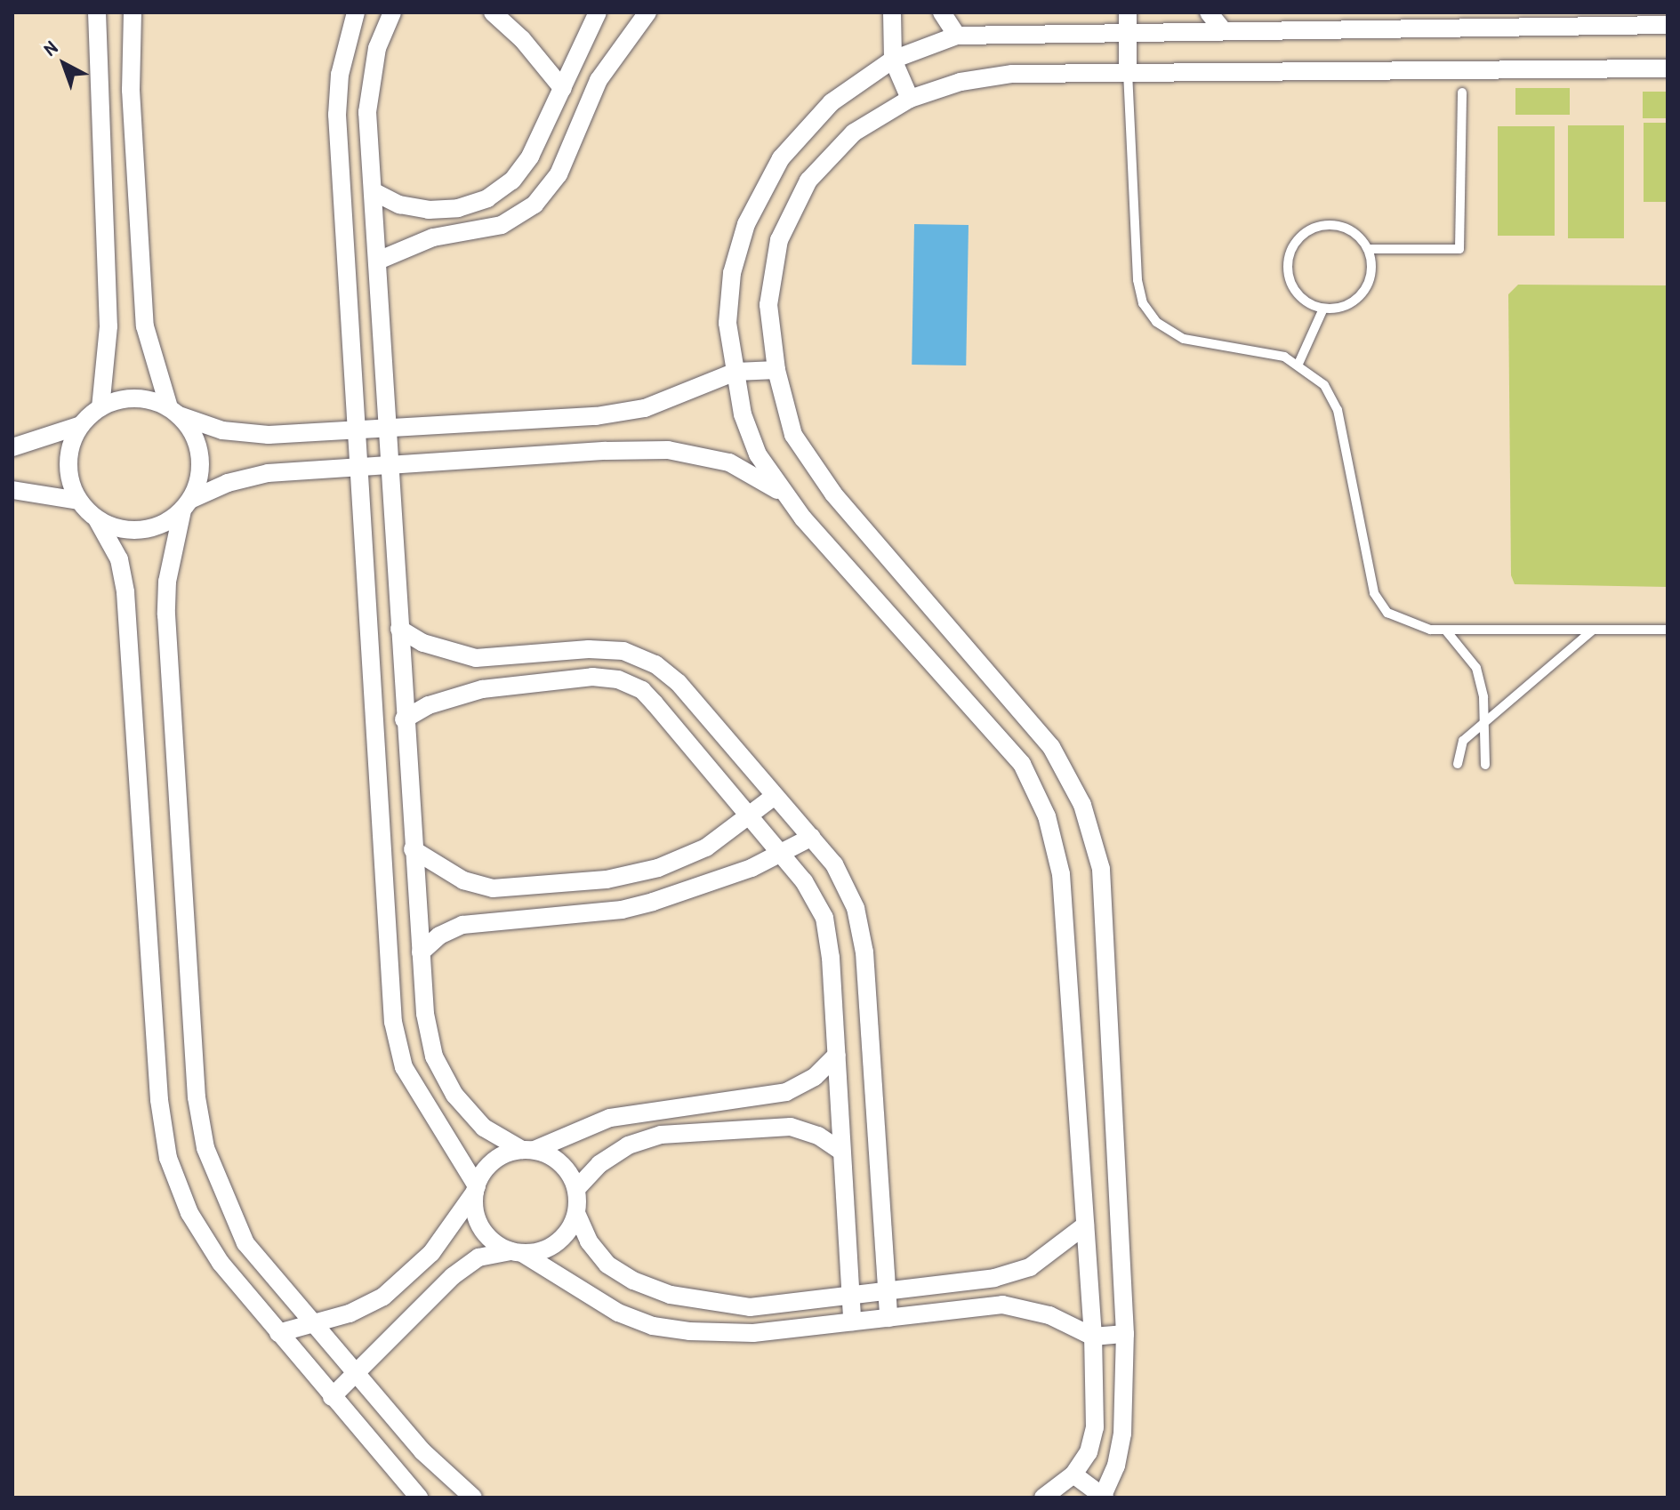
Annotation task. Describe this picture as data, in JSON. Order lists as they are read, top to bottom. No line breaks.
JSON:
{"north":"top left"}
